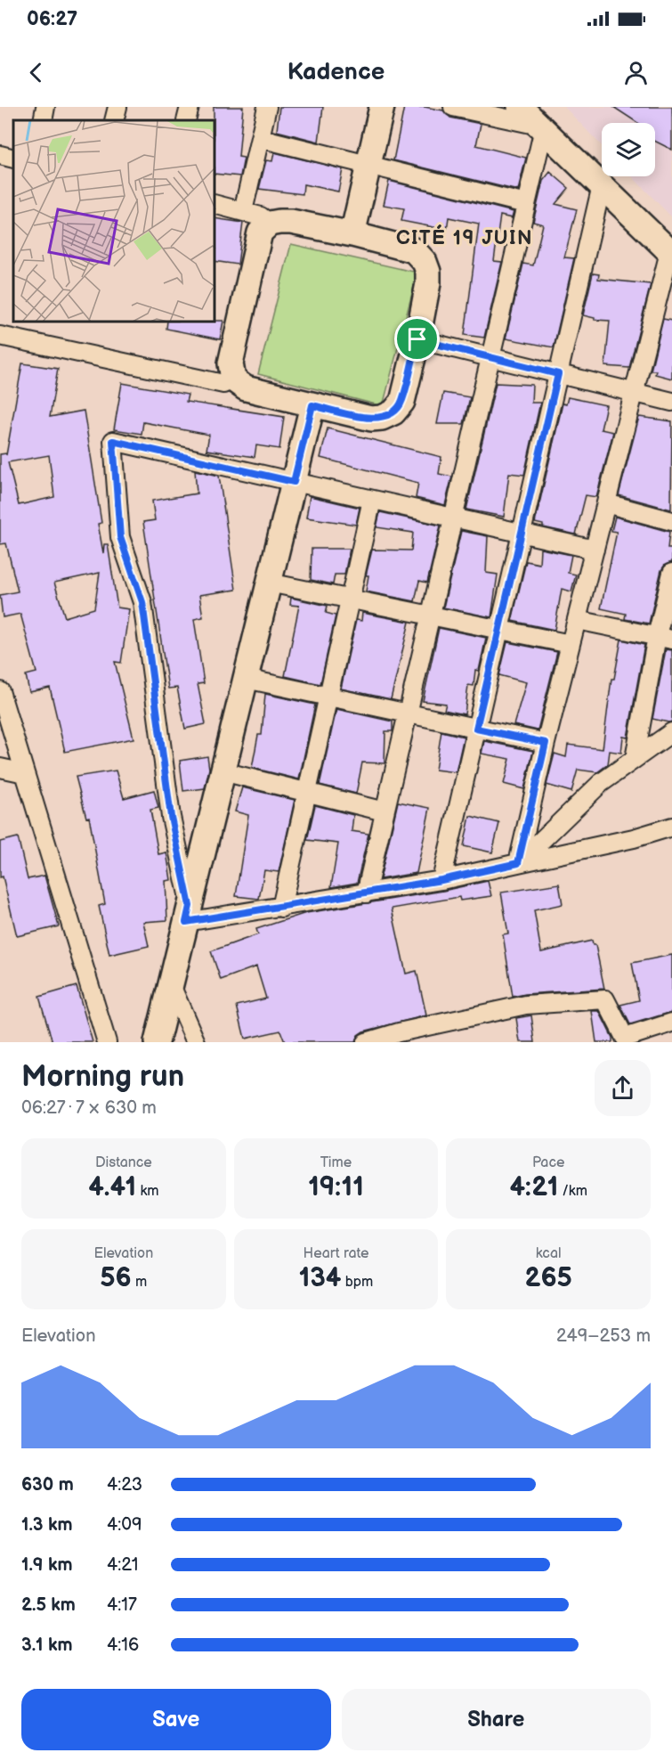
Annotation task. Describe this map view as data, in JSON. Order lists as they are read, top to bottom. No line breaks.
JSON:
{"districts":["CITÉ 19 JUIN"],"page":{"status":"06:27","header":"Kadence","heading":["Morning run","06:27 · 7 × 630 m"],"stats":[["Distance","4.41 km"],["Time","19:11"],["Pace","4:21 /km"],["Elevation","56 m"],["Heart rate","134 bpm"],["kcal","265"]],"chart":["Elevation","249–253 m"],"list":[{"name":"630 m","note":"4:23"},{"name":"1.3 km","note":"4:09"},{"name":"1.9 km","note":"4:21"},{"name":"2.5 km","note":"4:17"},{"name":"3.1 km","note":"4:16"}],"buttons":["Save","Share"]}}
